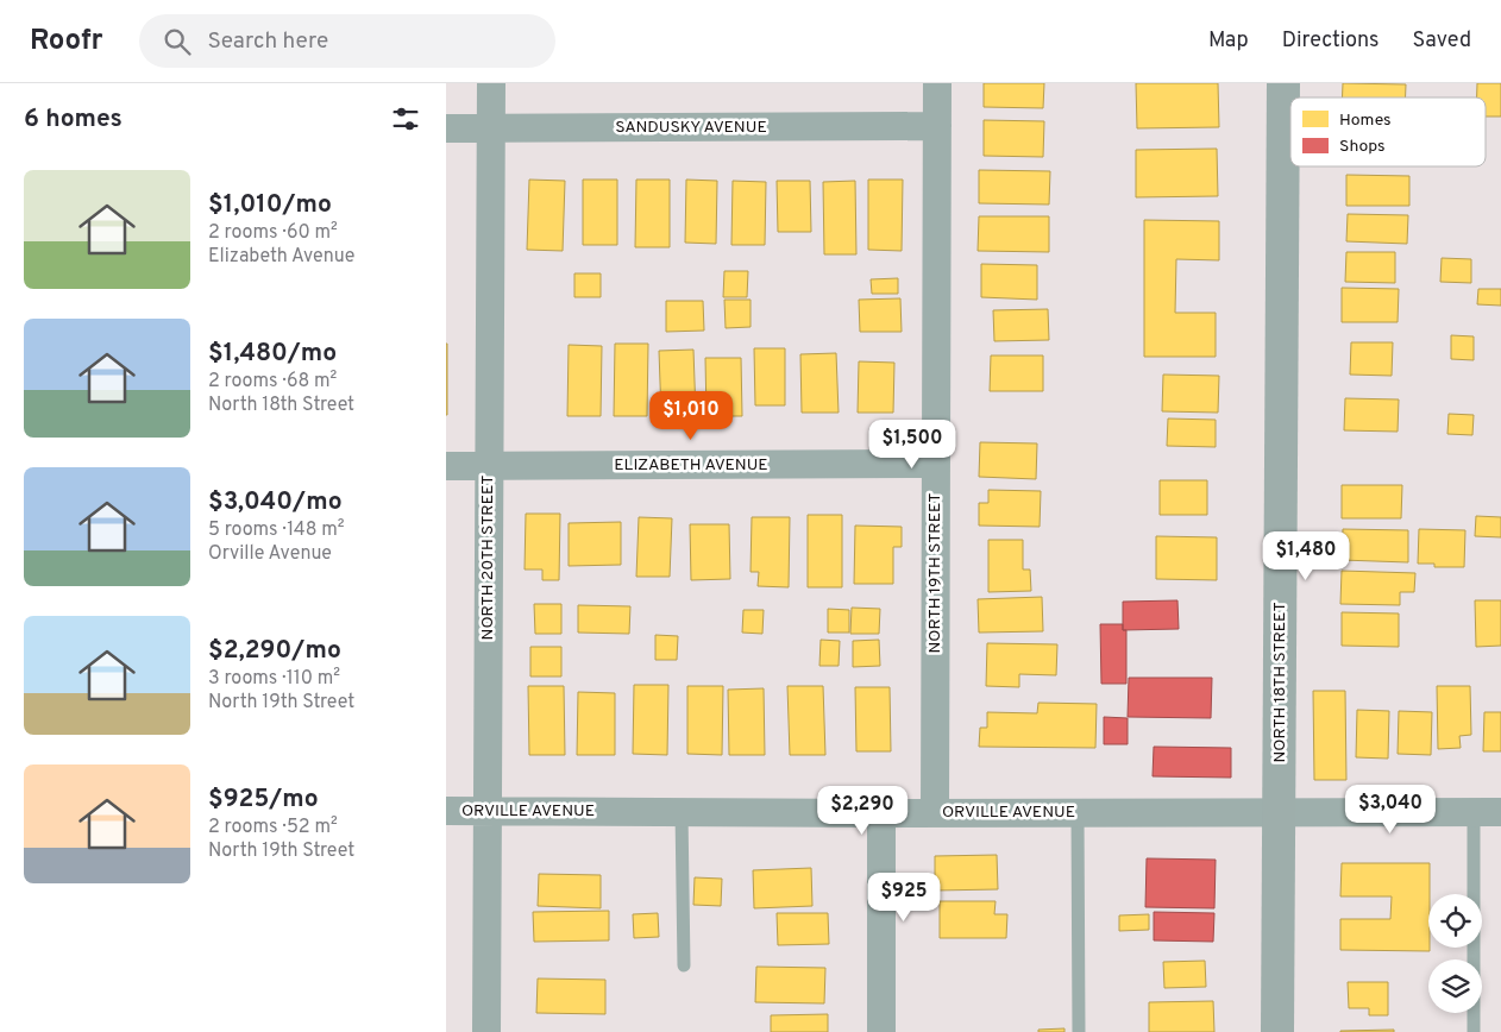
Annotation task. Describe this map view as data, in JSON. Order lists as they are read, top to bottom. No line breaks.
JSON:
{"streets":{"main road":["NORTH 18TH STREET"],"street":["SANDUSKY AVENUE","ELIZABETH AVENUE","NORTH 20TH STREET","NORTH 19TH STREET","ORVILLE AVENUE"]},"crossings":[["SANDUSKY AVENUE","NORTH 20TH STREET"],["SANDUSKY AVENUE","NORTH 19TH STREET"],["ELIZABETH AVENUE","NORTH 20TH STREET"],["ELIZABETH AVENUE","NORTH 19TH STREET"],["NORTH 20TH STREET","ORVILLE AVENUE"],["NORTH 19TH STREET","ORVILLE AVENUE"],["NORTH 18TH STREET","ORVILLE AVENUE"]],"legend":["Homes","Shops"],"page":{"header":"Roofr","search":"Search here","nav":["Map","Directions","Saved"],"heading":"6 homes","list":[{"name":"$1,010/mo","note":"2 rooms · 60 m² · Elizabeth Avenue"},{"name":"$1,480/mo","note":"2 rooms · 68 m² · North 18th Street"},{"name":"$3,040/mo","note":"5 rooms · 148 m² · Orville Avenue"},{"name":"$2,290/mo","note":"3 rooms · 110 m² · North 19th Street"},{"name":"$925/mo","note":"2 rooms · 52 m² · North 19th Street"}],"price":["$1,010","$1,500","$1,480","$3,040","$2,290","$925"]}}
